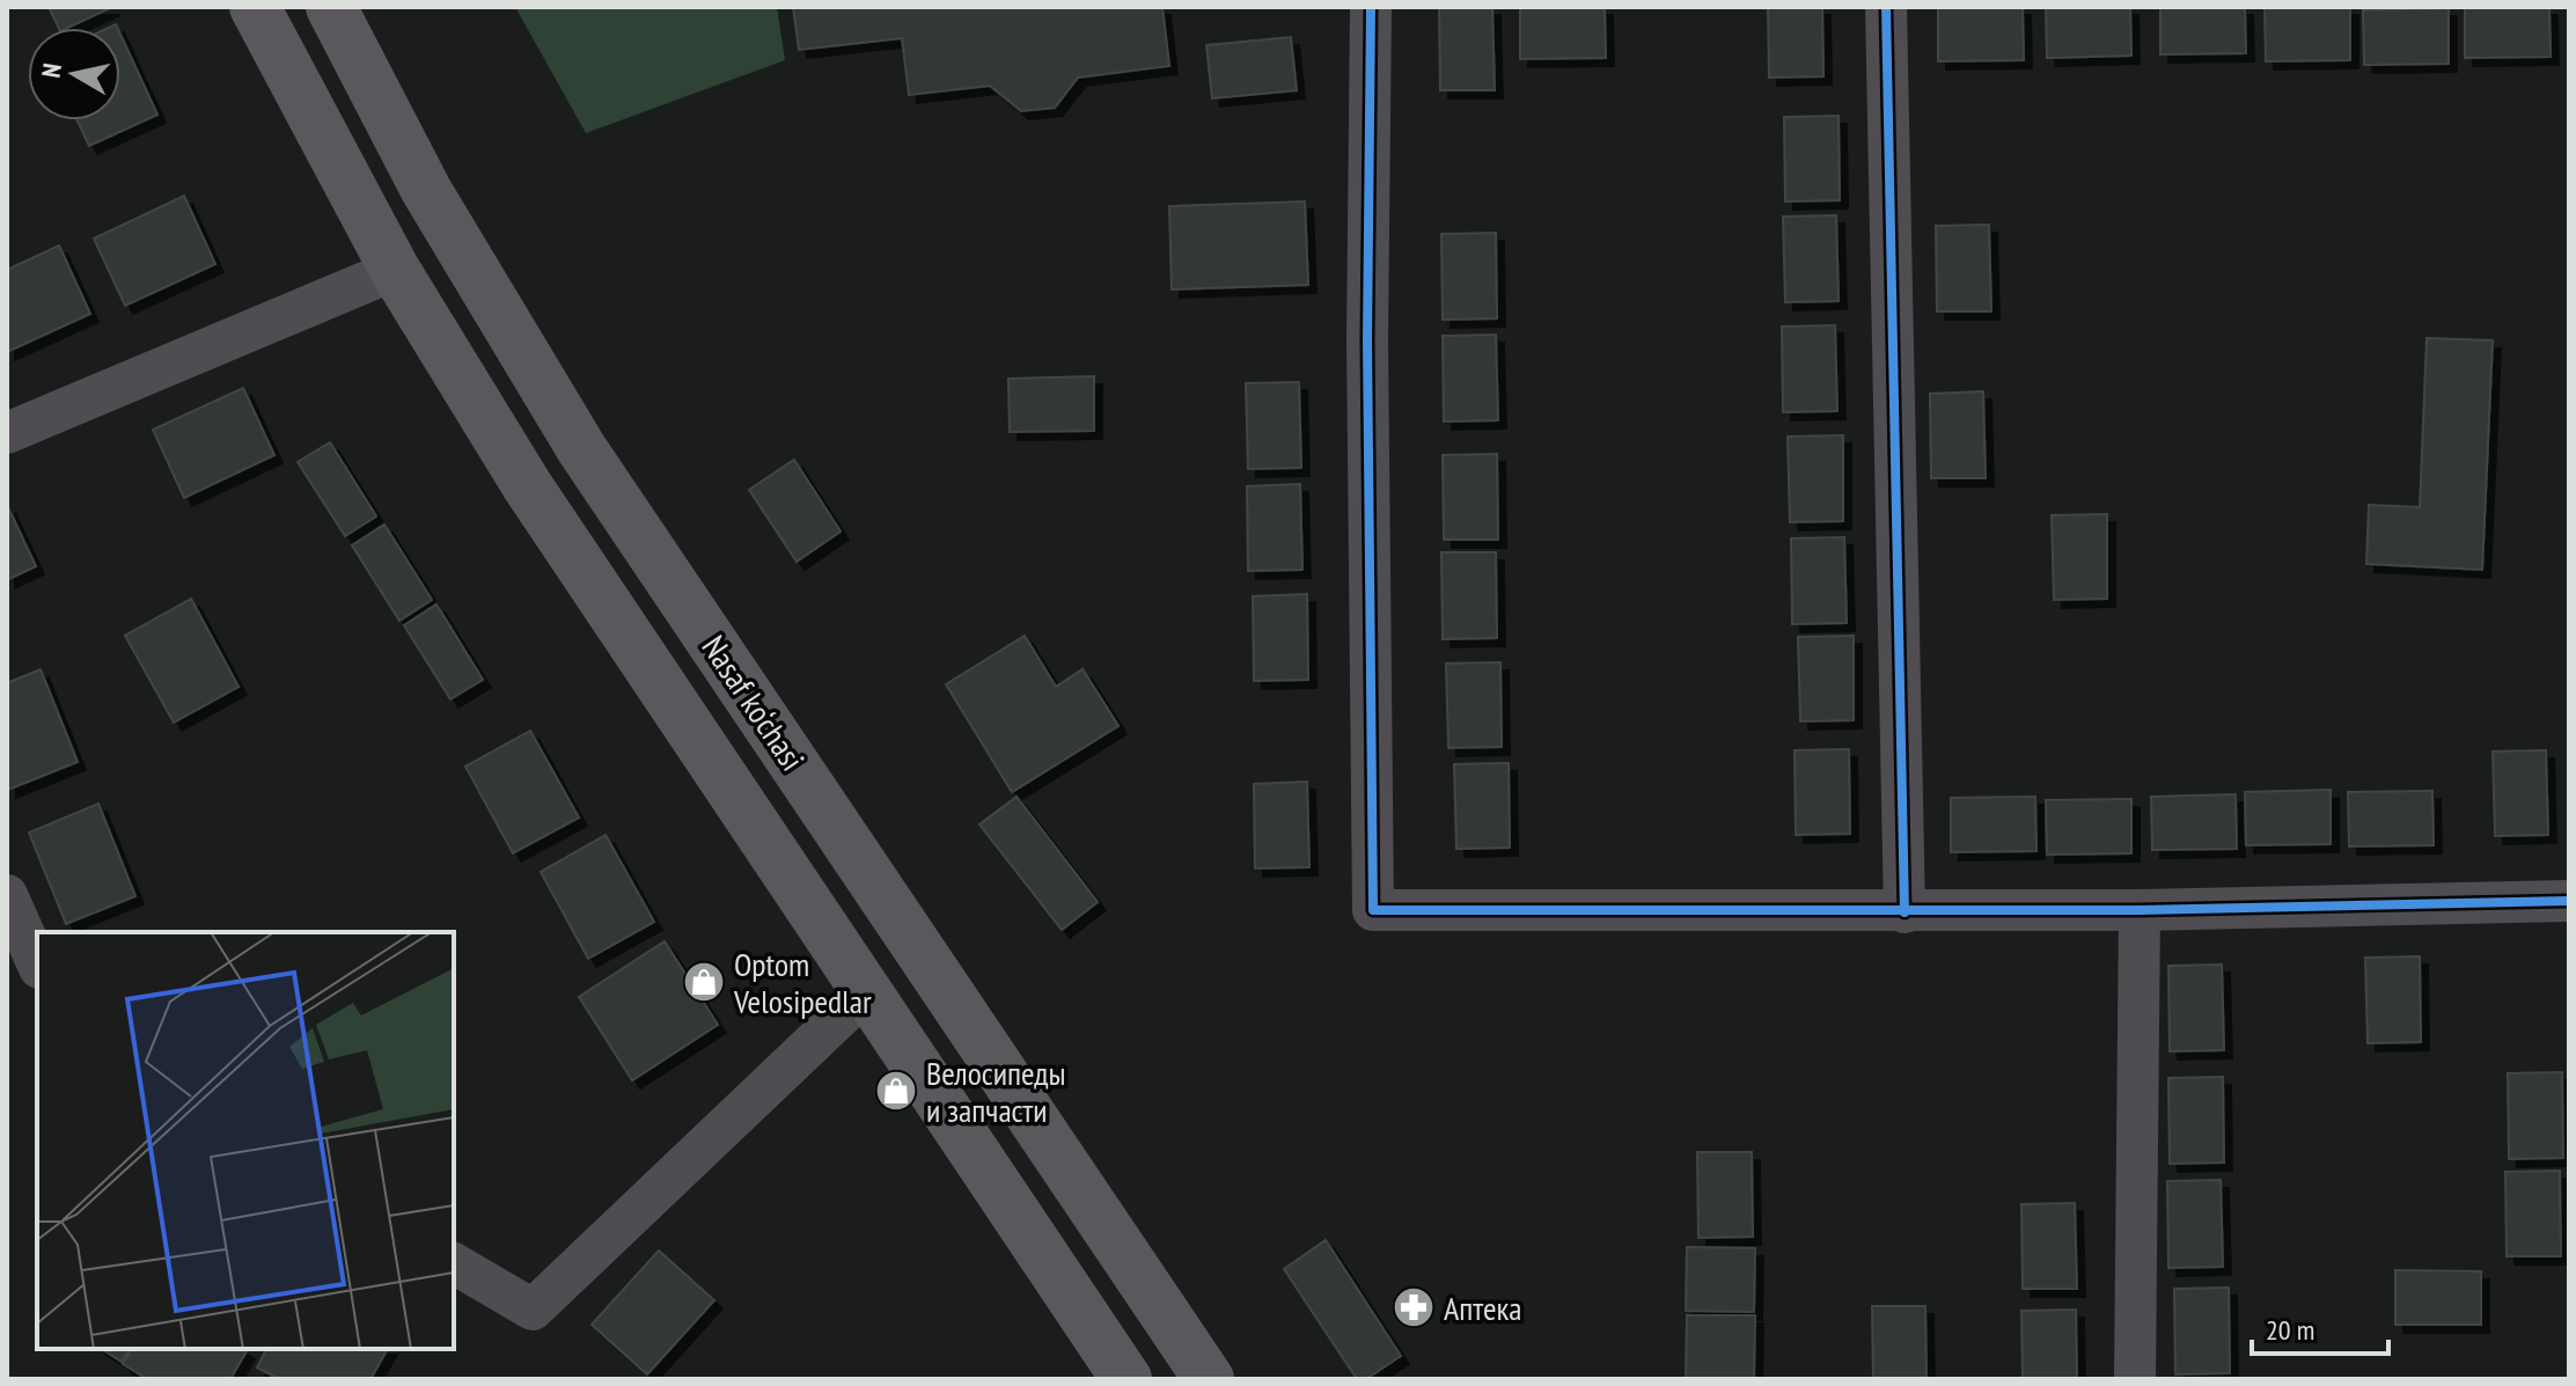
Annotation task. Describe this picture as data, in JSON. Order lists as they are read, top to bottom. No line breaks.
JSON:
{"streets":{"main road":["Nasaf ko‘chasi"]},"places":{"shop":["Optom Velosipedlar","Велосипеды и запчасти"],"pharmacy":["Аптека"]},"scale_bar":"20 m","north":"left"}
